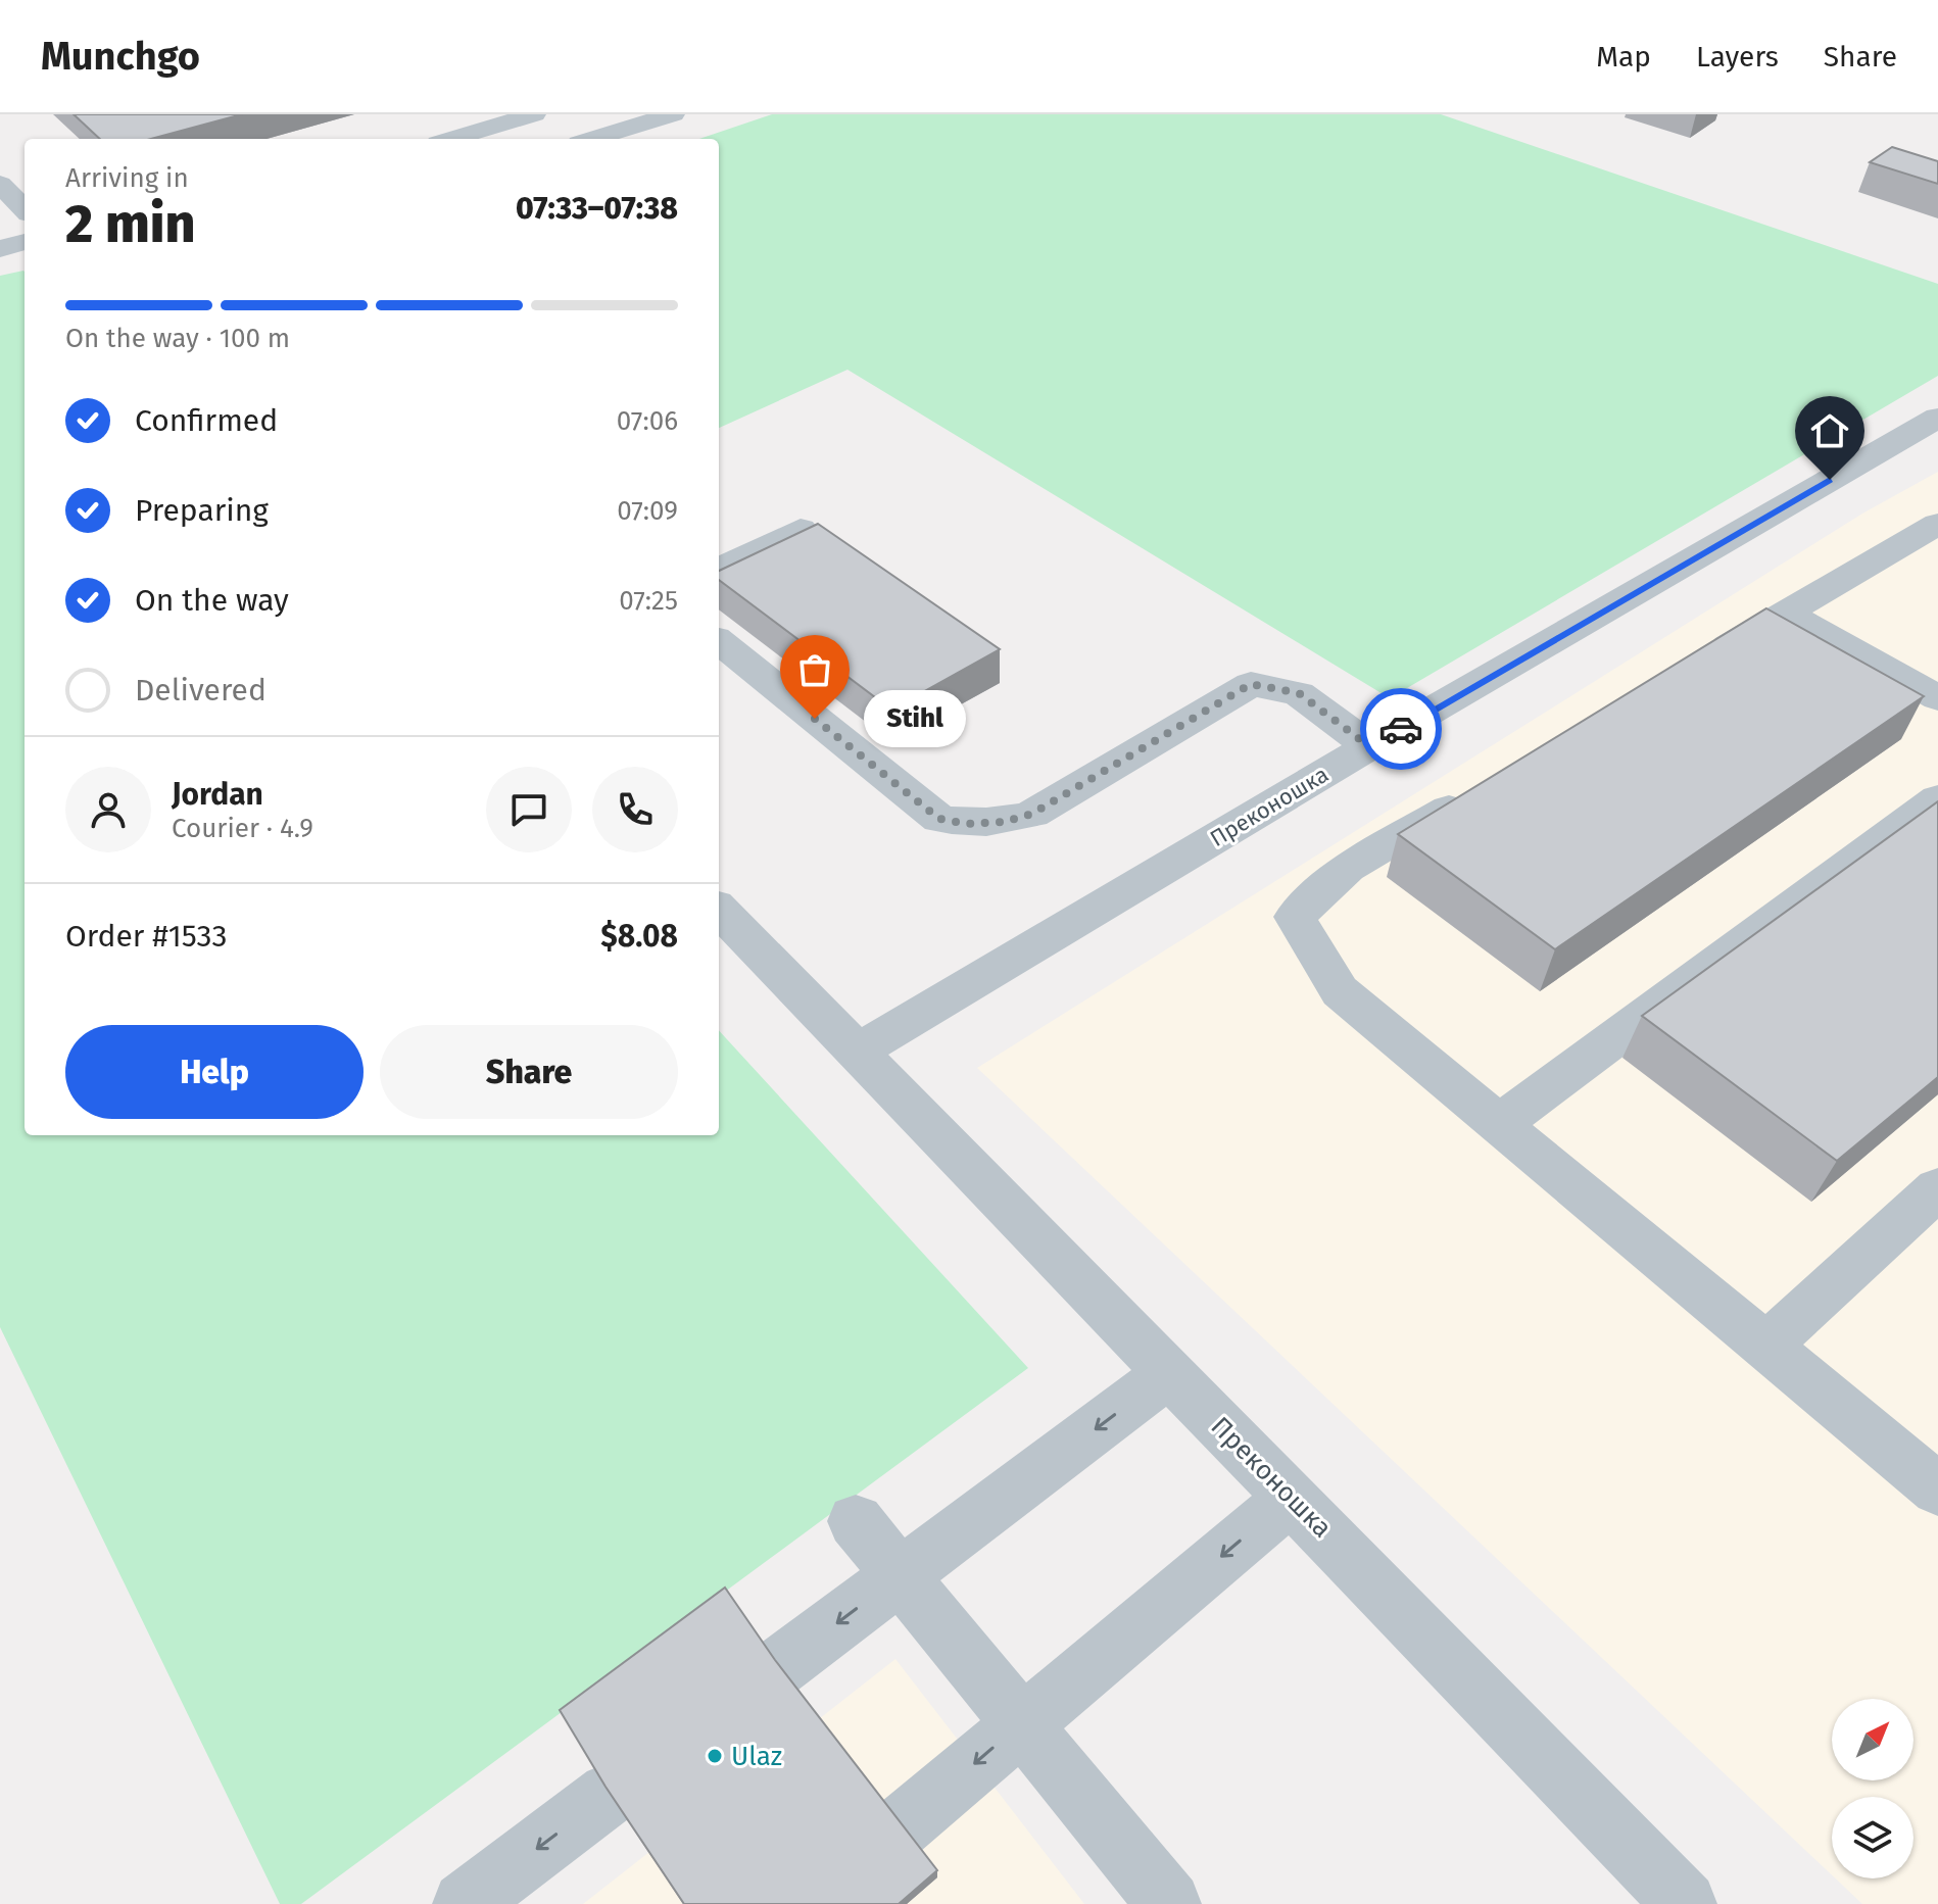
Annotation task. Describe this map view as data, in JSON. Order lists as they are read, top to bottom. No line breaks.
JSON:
{"streets":{"street":["Преконошка"]},"places":["Stihl","Ulaz"],"north":"top right","page":{"header":"Munchgo","nav":["Map","Layers","Share"],"heading":["2 min","Arriving in","07:33–07:38"],"panel":["Jordan","Courier · 4.9","Order #1533","$8.08"],"bar":"On the way · 100 m","list":[["Confirmed","07:06"],["Preparing","07:09"],["On the way","07:25"],"Delivered"],"bubble":"Stihl","buttons":["Help","Share"]}}
